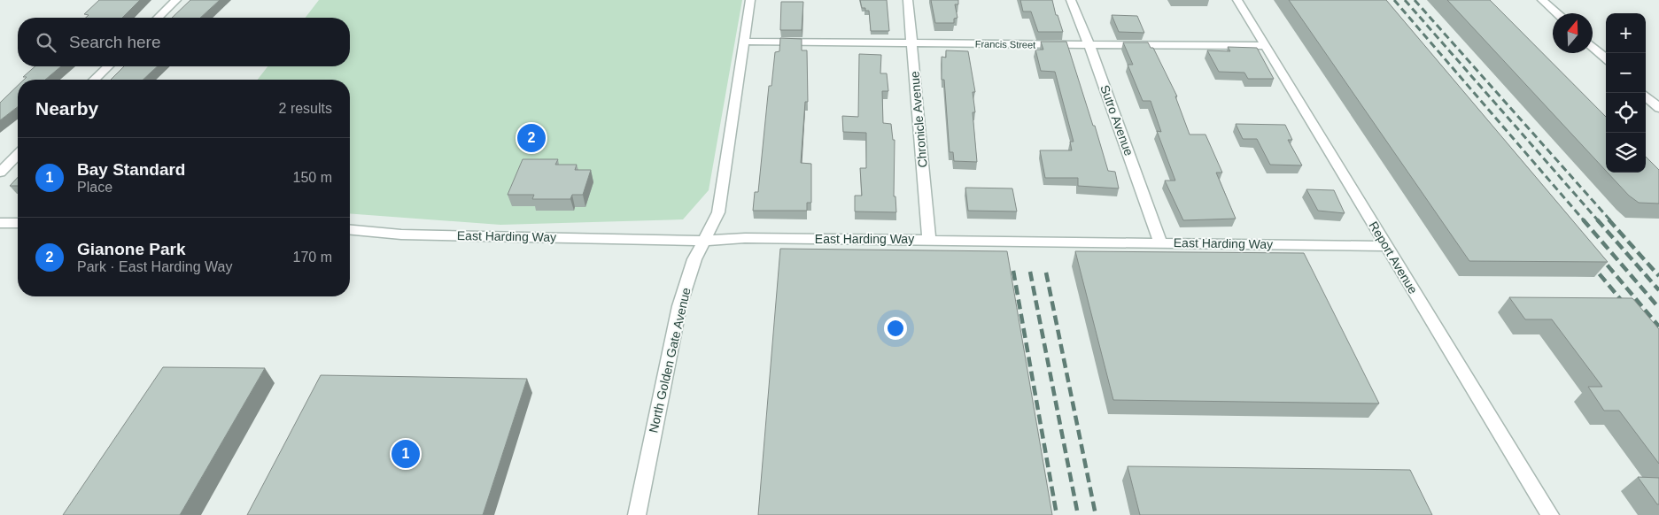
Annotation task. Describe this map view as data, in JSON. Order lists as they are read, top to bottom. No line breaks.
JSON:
{"streets":{"street":["Francis Street","Chronicle Avenue","Sutro Avenue","East Harding Way","Report Avenue","North Golden Gate Avenue"]},"crossings":[["Francis Street","Chronicle Avenue"],["Francis Street","Sutro Avenue"],["Francis Street","Report Avenue"],["Francis Street","North Golden Gate Avenue"],["Chronicle Avenue","East Harding Way"],["Sutro Avenue","East Harding Way"],["East Harding Way","Report Avenue"],["East Harding Way","North Golden Gate Avenue"]],"north":"top","page":{"map_buttons":["+","−"],"search":"Search here","heading":["Nearby","2 results"],"pins":["2","1"],"list":[{"mark":"1","name":"Bay Standard","note":"Place","value":"150 m"},{"mark":"2","name":"Gianone Park","note":"Park · East Harding Way","value":"170 m"}]}}
